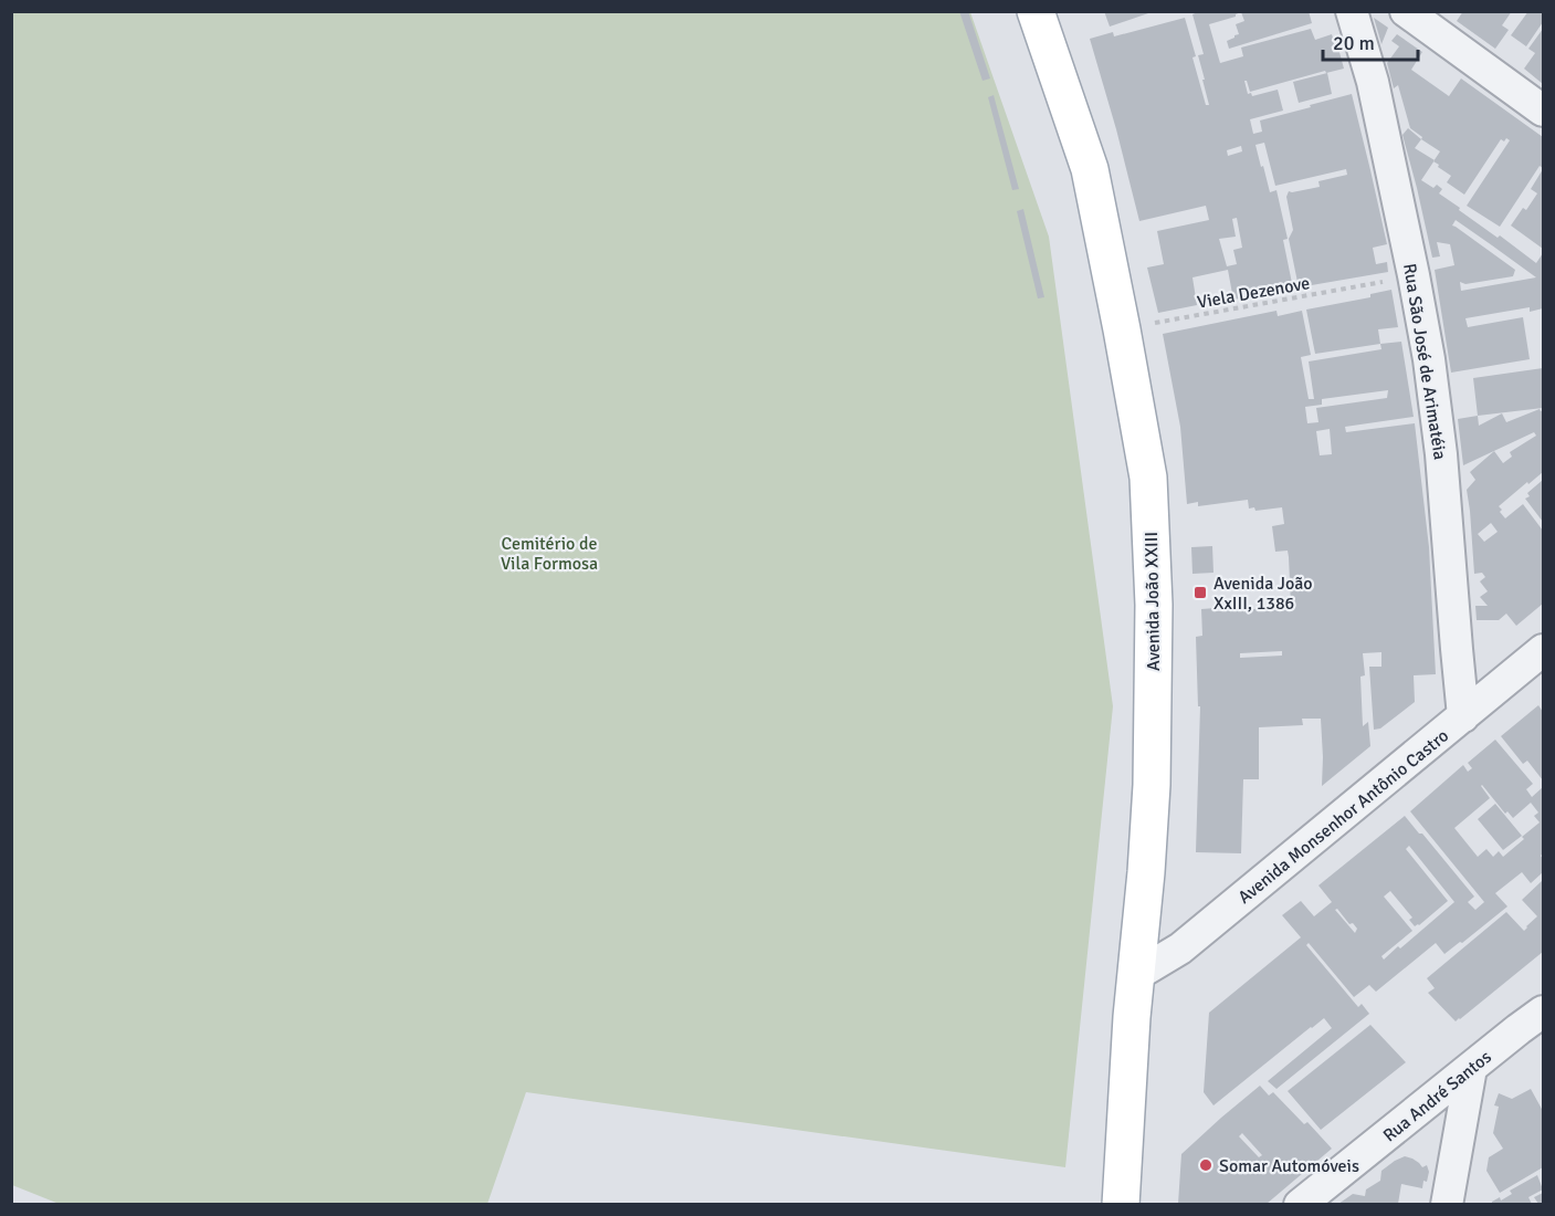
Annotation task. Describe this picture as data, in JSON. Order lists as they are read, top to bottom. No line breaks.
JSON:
{"streets":{"main road":["Avenida João XXIII"],"street":["Rua São José de Arimatéia","Avenida Monsenhor Antônio Castro","Rua André Santos"],"path":["Viela Dezenove"]},"crossings":[["Viela Dezenove","Avenida João XXIII"],["Rua São José de Arimatéia","Avenida Monsenhor Antônio Castro"],["Avenida João XXIII","Avenida Monsenhor Antônio Castro"]],"parks":["Cemitério de Vila Formosa"],"places":{"transit":["Avenida João XxIII, 1386"],"other":["Somar Automóveis"]},"scale_bar":"20 m"}
